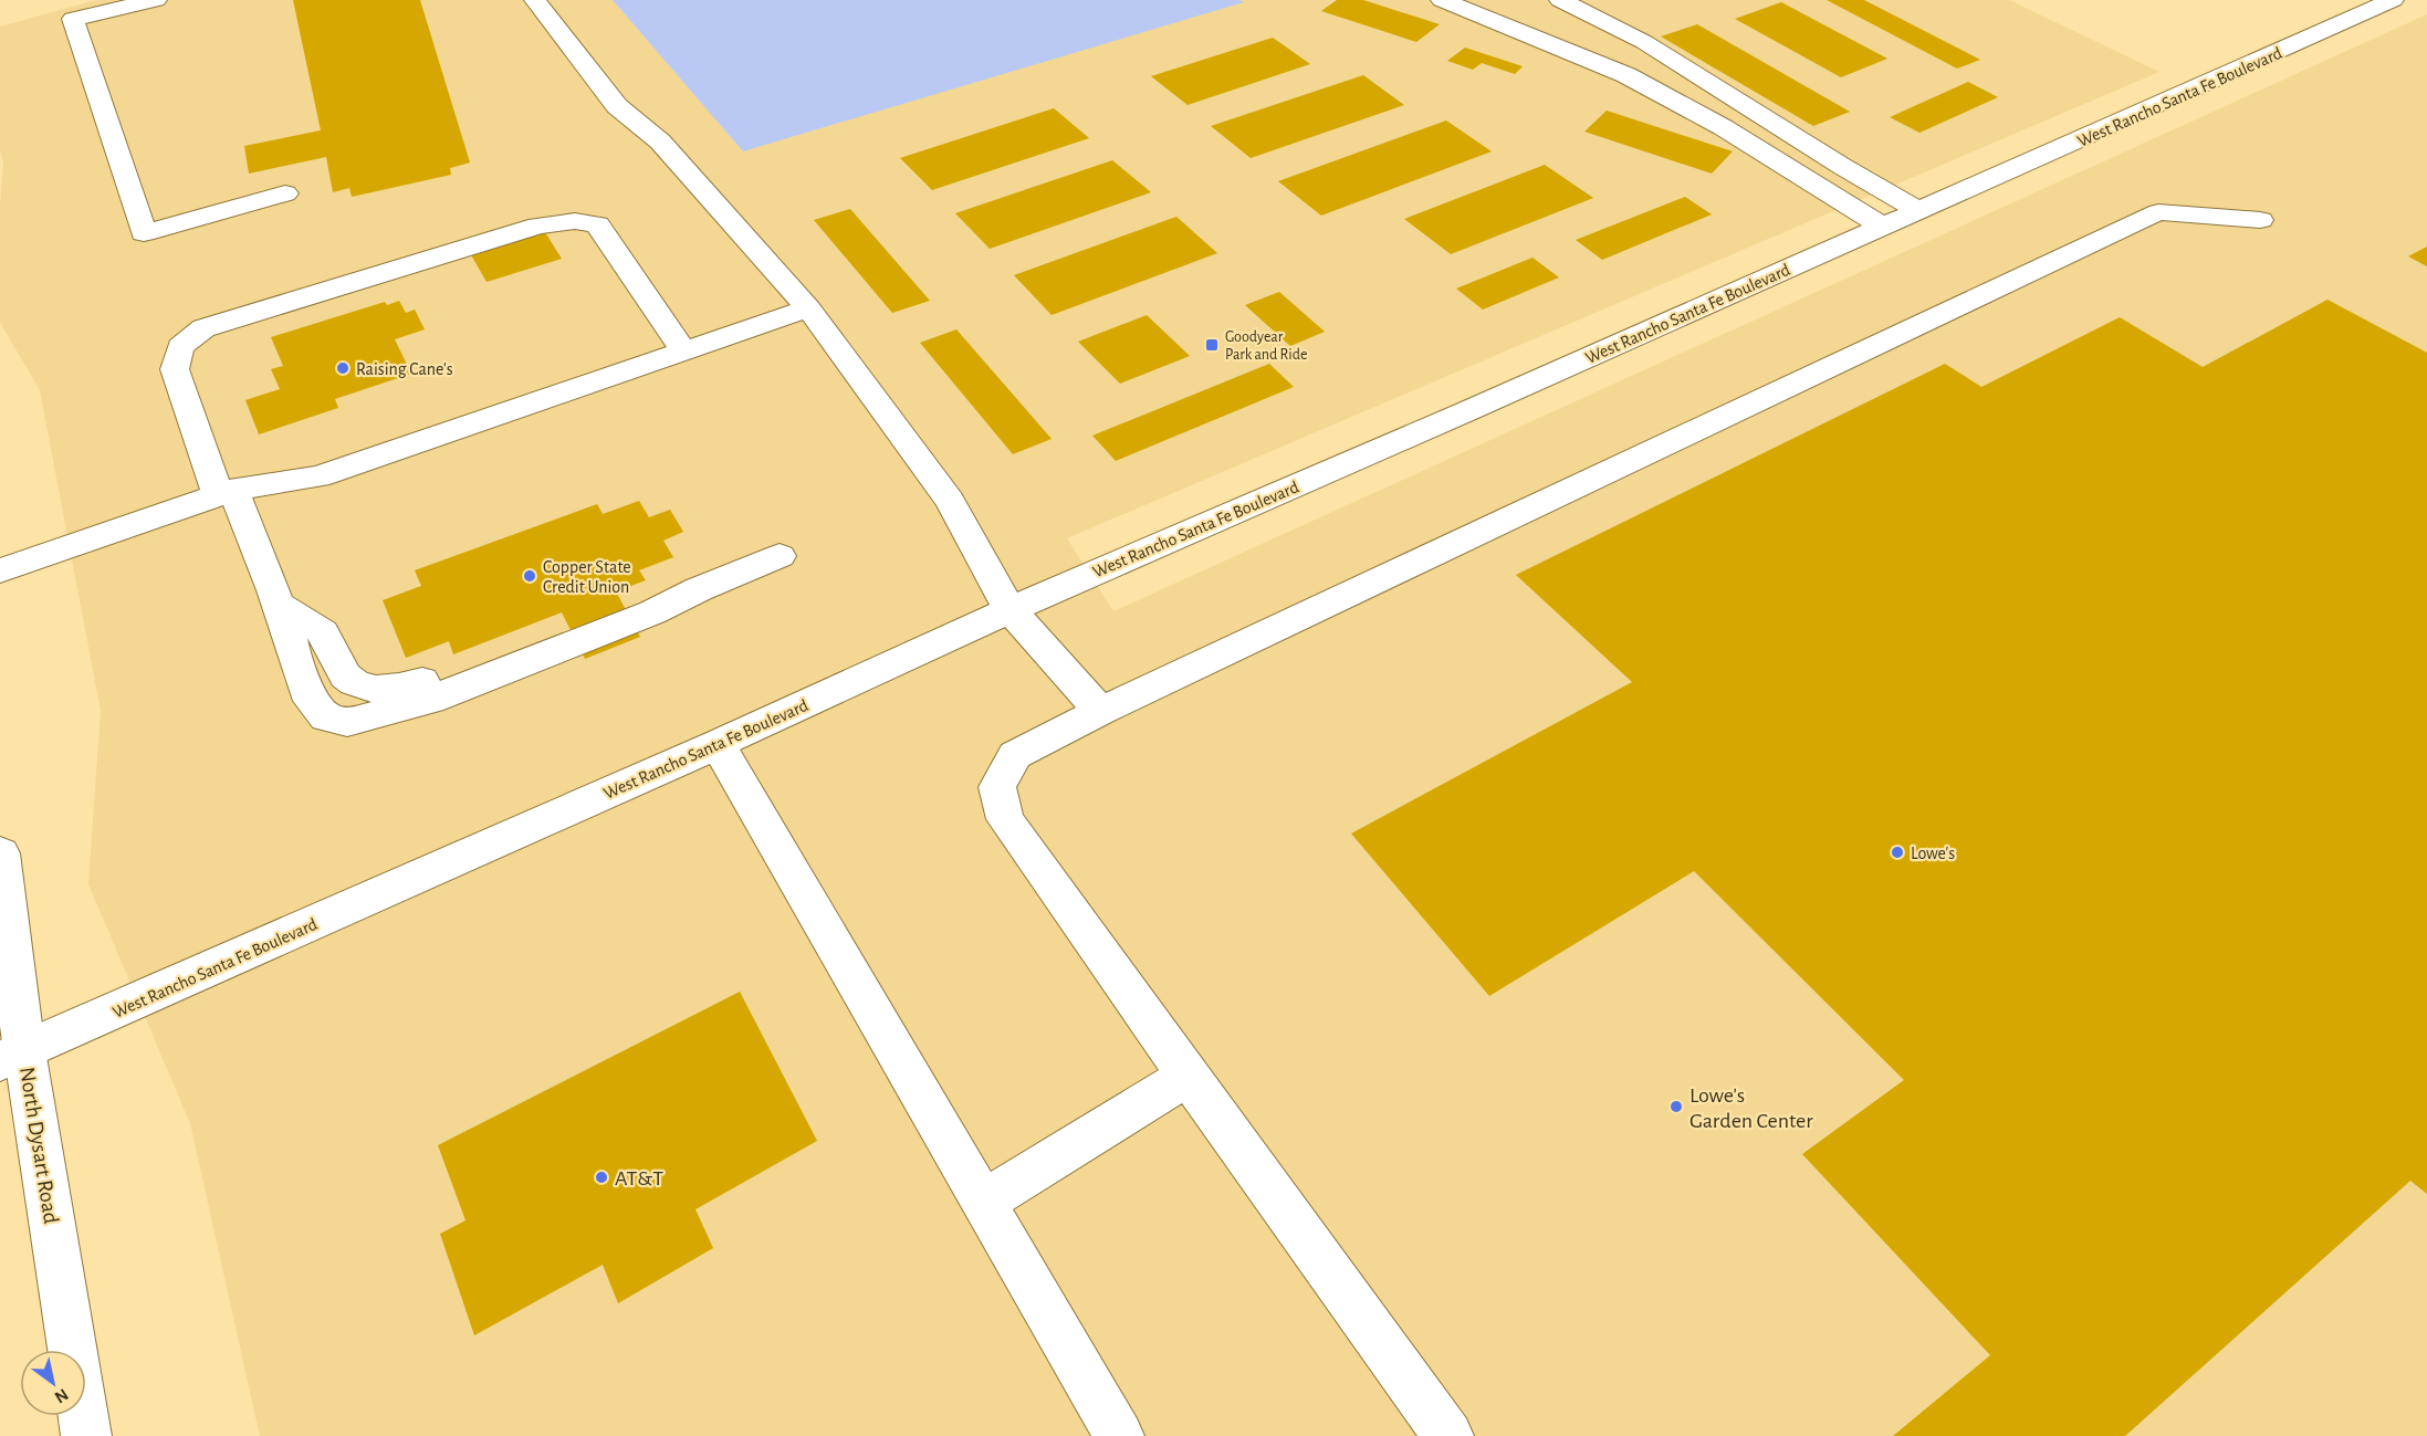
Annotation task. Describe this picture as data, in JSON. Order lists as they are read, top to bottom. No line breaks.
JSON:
{"streets":{"street":["West Rancho Santa Fe Boulevard","North Dysart Road"]},"crossings":[["West Rancho Santa Fe Boulevard","North Dysart Road"]],"places":{"transit":["Goodyear Park and Ride"],"other":["Raising Cane's","Copper State Credit Union","Lowe's","Lowe's Garden Center","AT&T"]},"north":"bottom right"}
